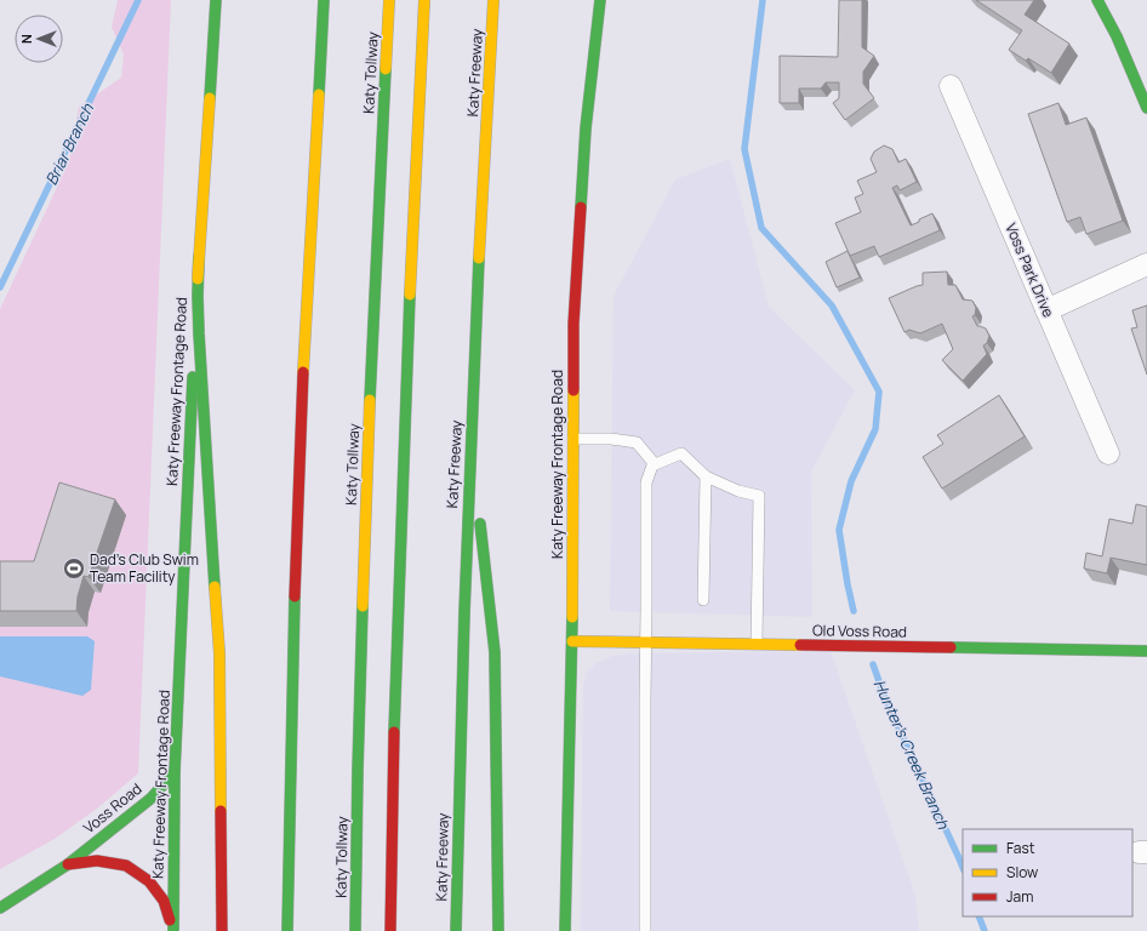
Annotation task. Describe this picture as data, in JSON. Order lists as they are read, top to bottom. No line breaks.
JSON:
{"streets":{"main road":["Katy Tollway","Katy Freeway","Katy Freeway Frontage Road","Old Voss Road","Voss Road"],"street":["Voss Park Drive"]},"crossings":[["Katy Freeway Frontage Road","Old Voss Road"],["Katy Freeway Frontage Road","Voss Road"]],"water":["Briar Branch","Hunter's Creek Branch"],"places":{"sports":["Dad's Club Swim Team Facility"]},"legend":["Fast","Slow","Jam"],"north":"left"}
